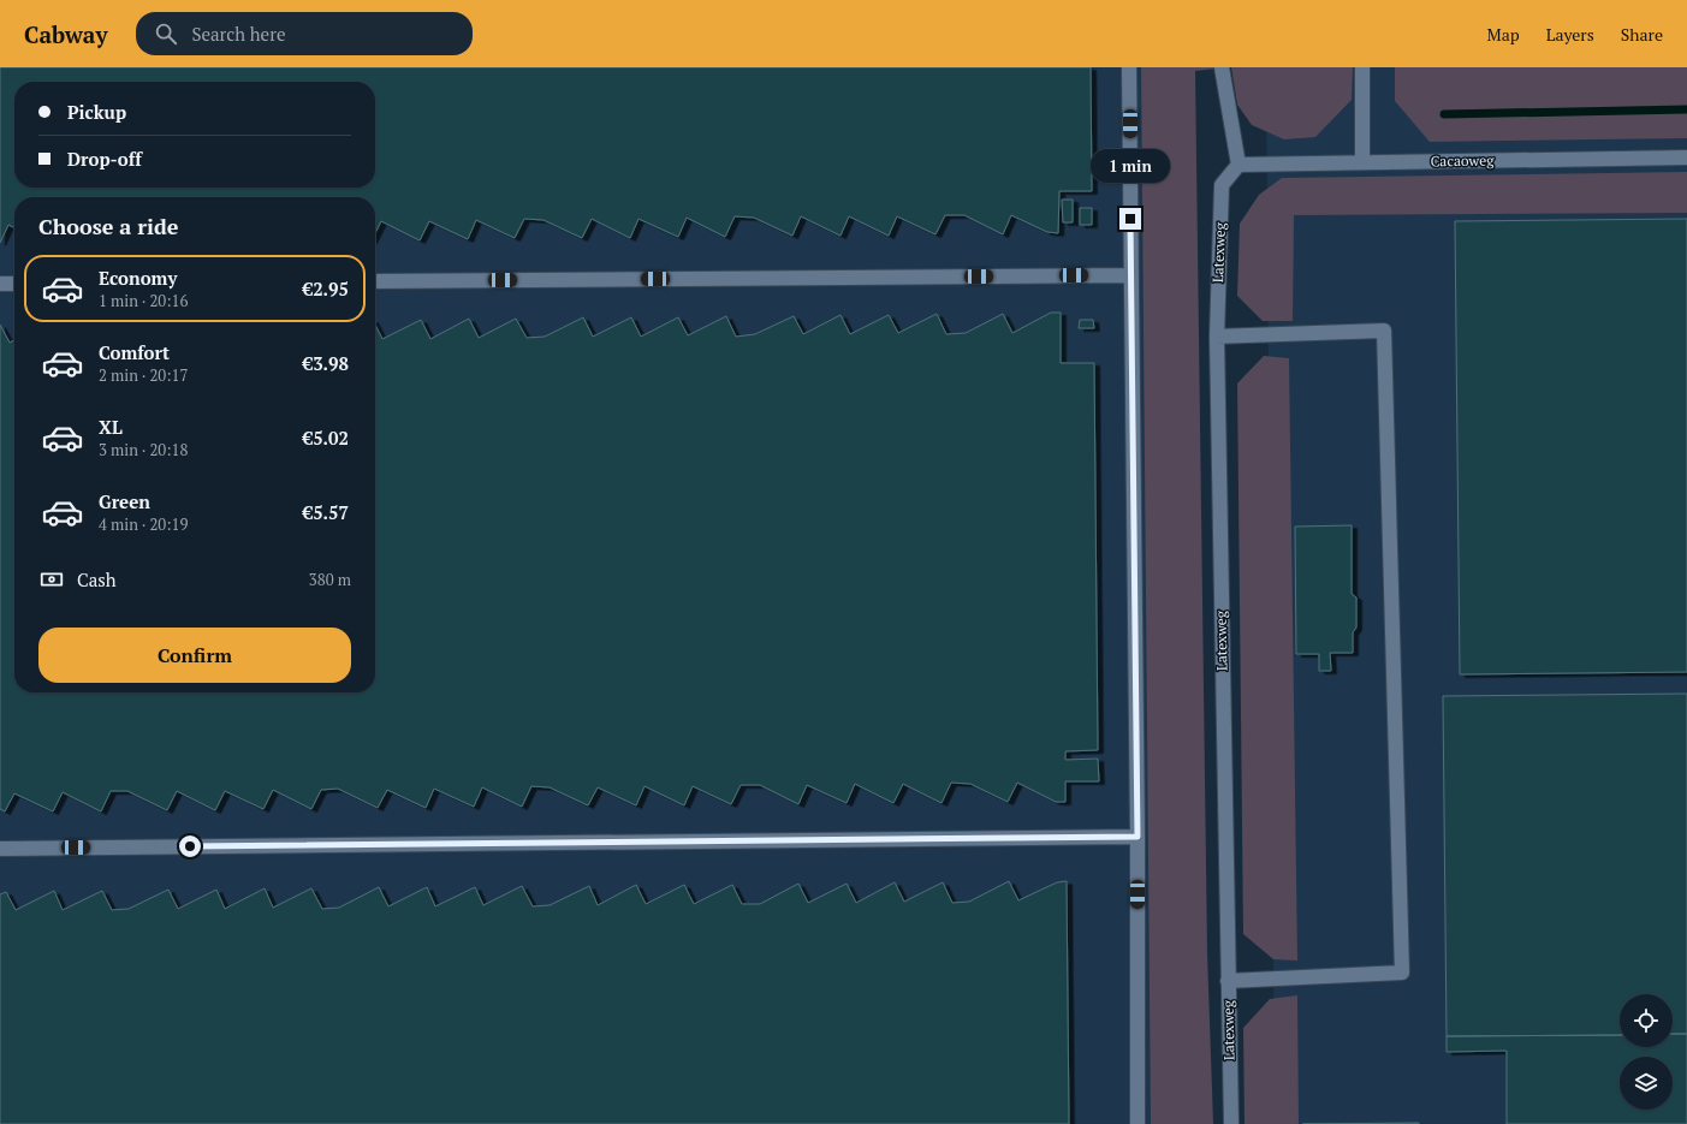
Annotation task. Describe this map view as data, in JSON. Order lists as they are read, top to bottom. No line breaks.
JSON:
{"streets":{"street":["Cacaoweg","Latexweg"]},"crossings":[["Cacaoweg","Latexweg"]],"page":{"header":"Cabway","search":"Search here","nav":["Map","Layers","Share"],"banner":["Pickup","Drop-off"],"bubble":"1 min","heading":"Choose a ride","list":[{"name":"Economy","note":"1 min · 20:16","value":"€2.95"},{"name":"Comfort","note":"2 min · 20:17","value":"€3.98"},{"name":"XL","note":"3 min · 20:18","value":"€5.02"},{"name":"Green","note":"4 min · 20:19","value":"€5.57"}],"pay":["Cash","380 m"],"buttons":"Confirm"}}
